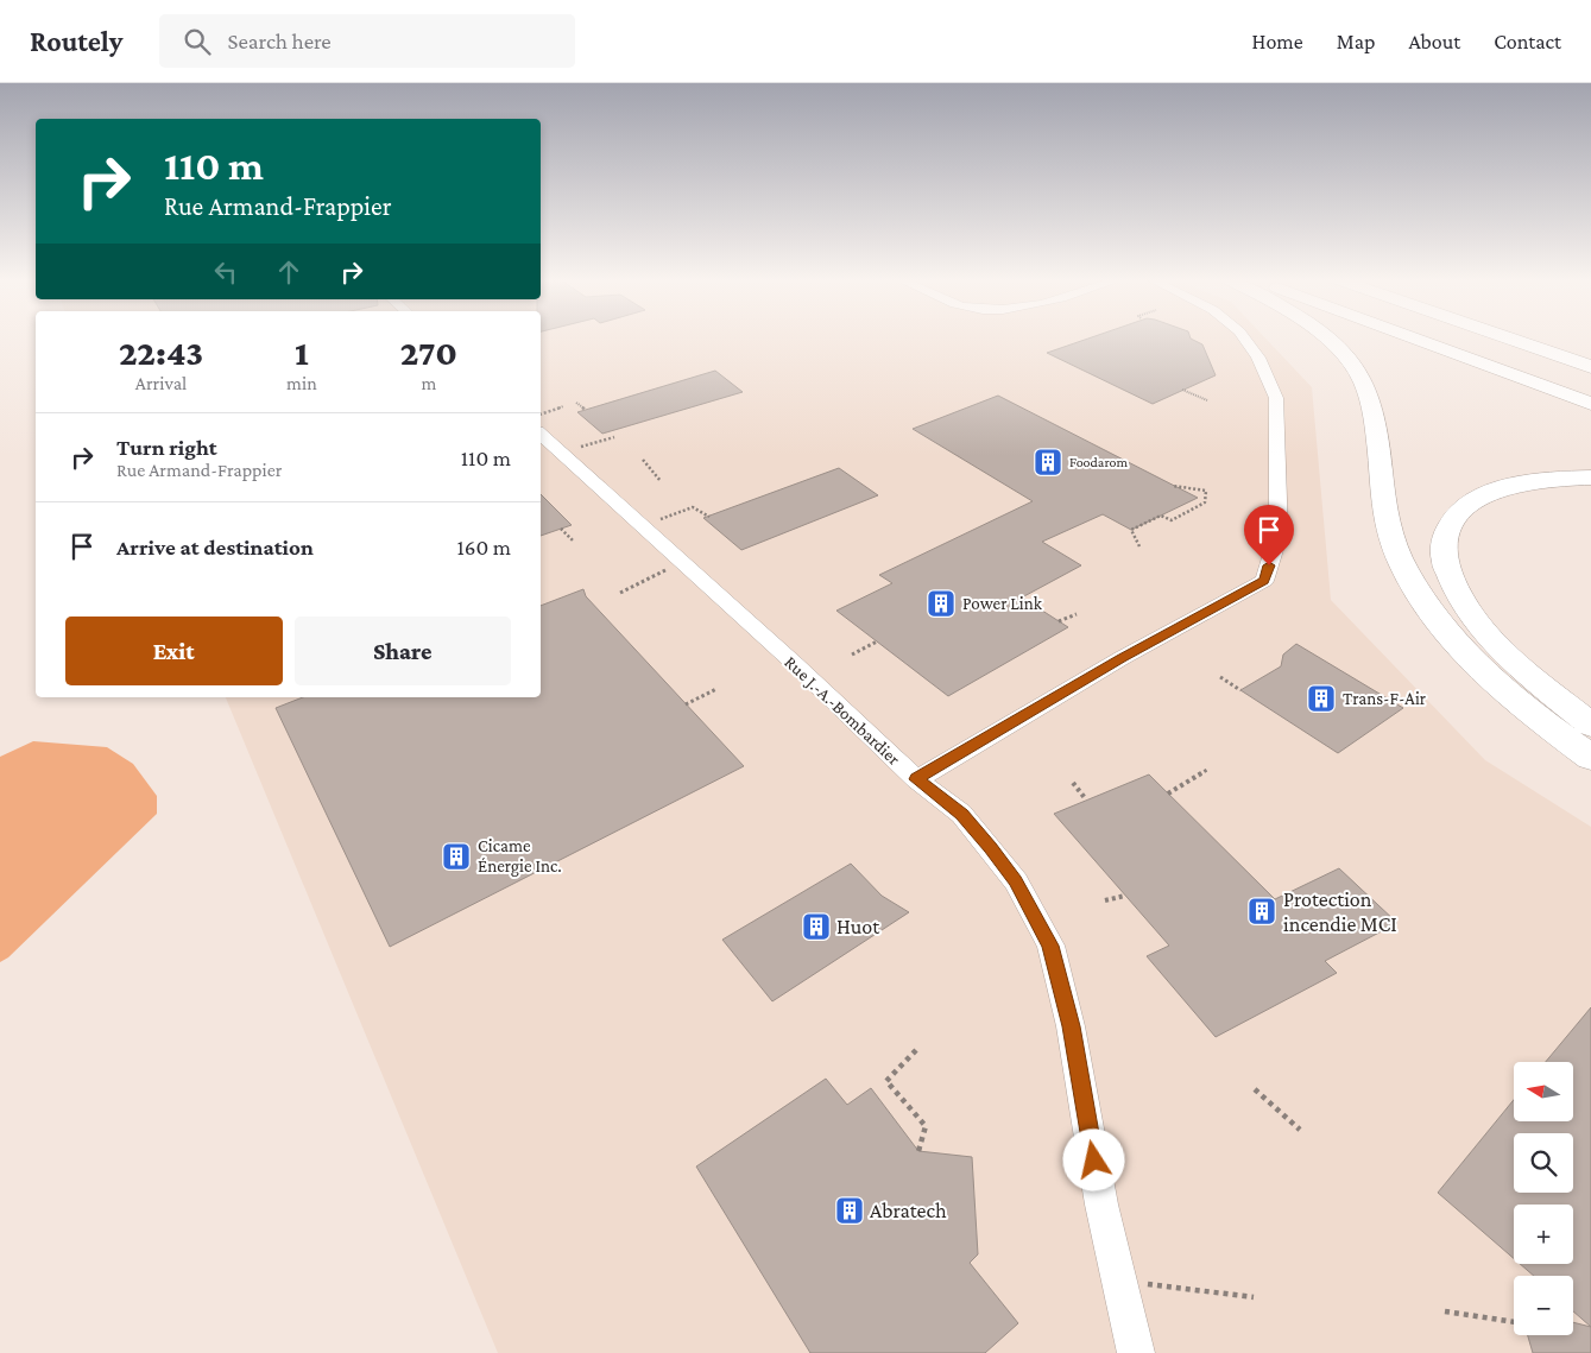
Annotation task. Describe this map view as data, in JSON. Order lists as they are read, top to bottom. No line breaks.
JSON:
{"streets":{"street":["Rue J.-A.-Bombardier"]},"places":{"building":["Foodarom","Power Link","Trans-F-Air","Cicame Énergie Inc.","Protection incendie MCI","Huot","Abratech"]},"north":"left","page":{"header":"Routely","search":"Search here","nav":["Home","Map","About","Contact"],"turn":["110 m","Rue Armand-Frappier"],"eta":["22:43","Arrival","1","min","270","m"],"list":[{"name":"Turn right","note":"Rue Armand-Frappier","value":"110 m"},{"name":"Arrive at destination","value":"160 m"}],"buttons":["Exit","Share"],"map_buttons":["+","−"]}}
